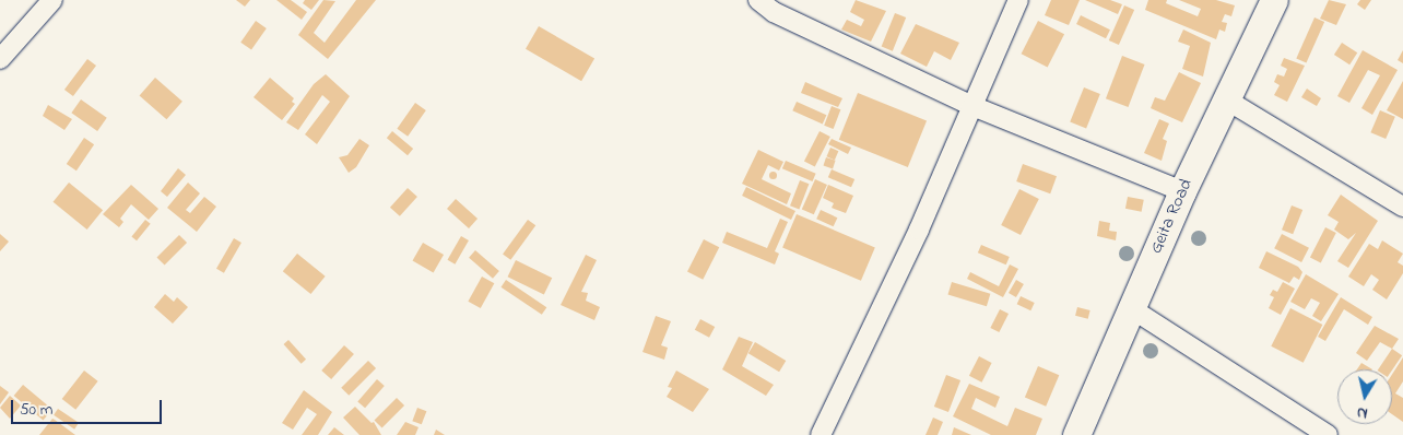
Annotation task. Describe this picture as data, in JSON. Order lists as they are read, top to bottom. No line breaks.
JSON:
{"streets":{"main road":["Geita Road"]},"scale_bar":"50 m","north":"bottom"}
